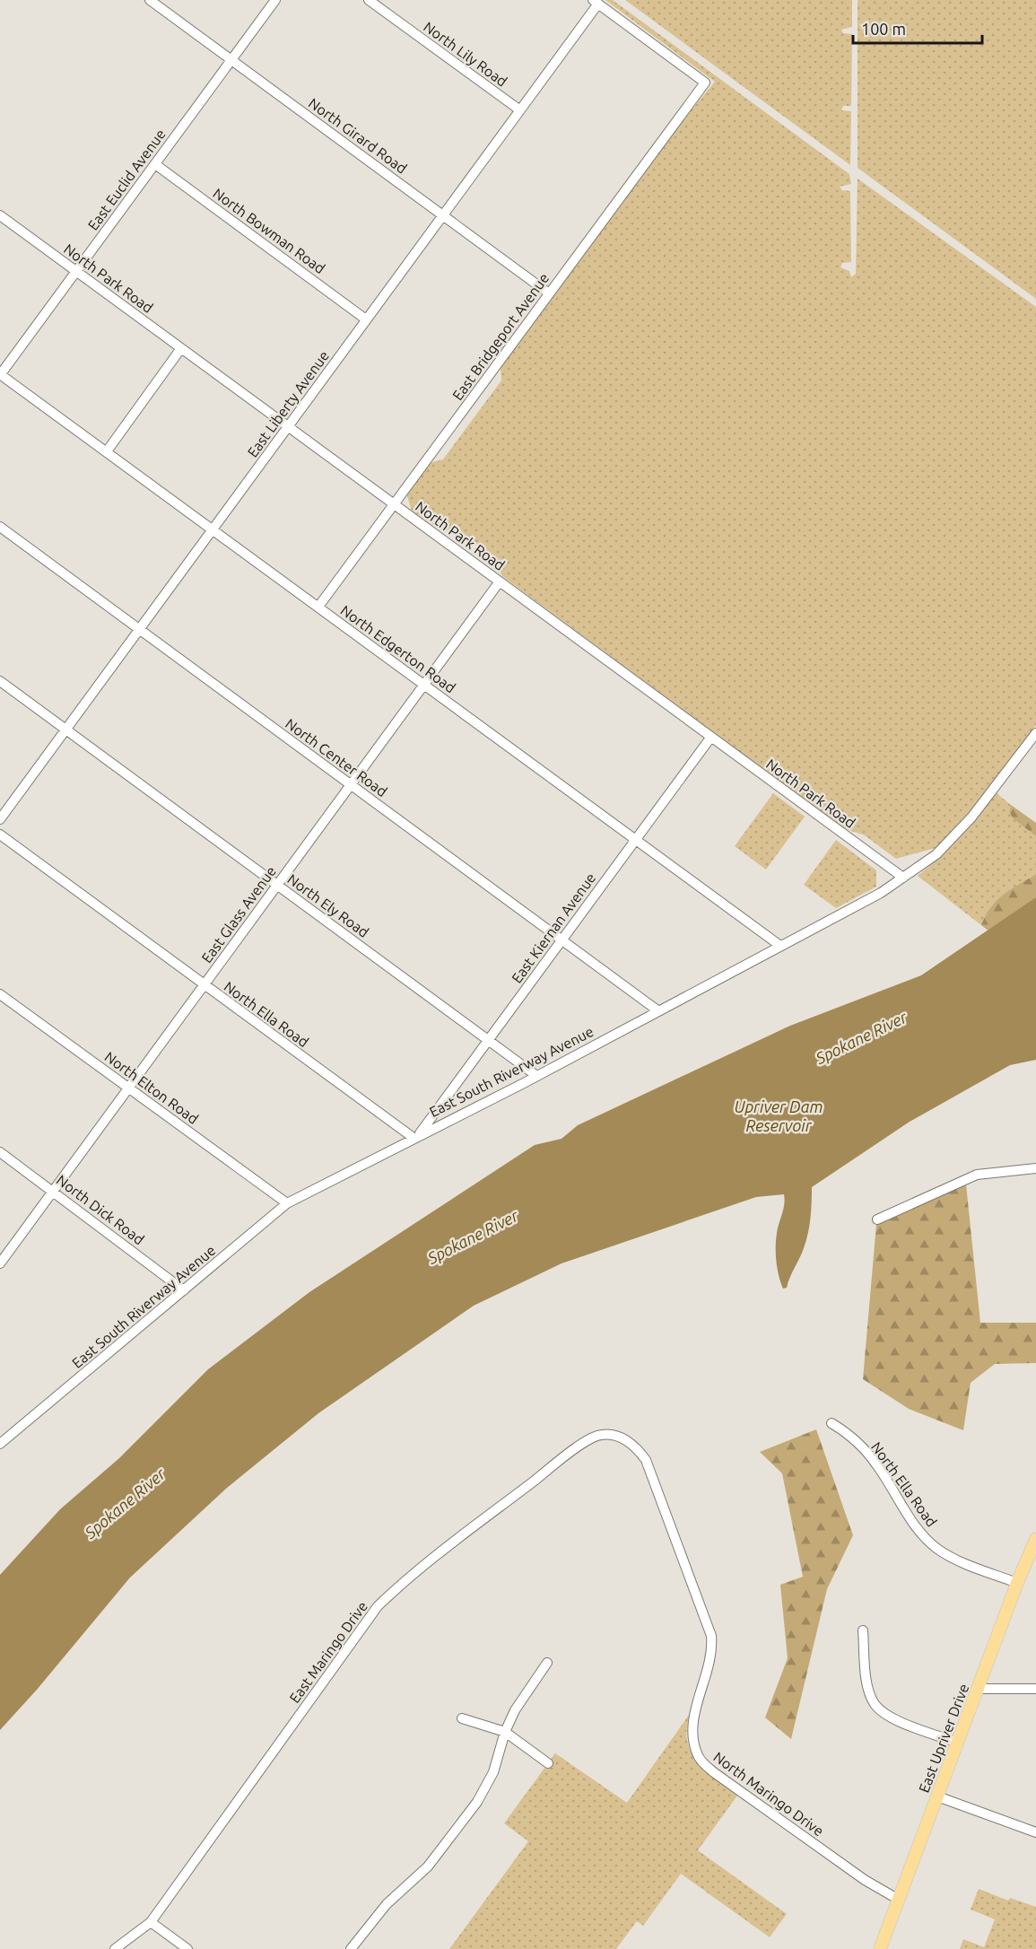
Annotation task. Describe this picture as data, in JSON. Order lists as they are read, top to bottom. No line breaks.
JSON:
{"streets":{"main road":["East Upriver Drive"],"street":["North Lily Road","North Girard Road","East Euclid Avenue","North Bowman Road","North Park Road","East Bridgeport Avenue","East Liberty Avenue","North Edgerton Road","North Center Road","North Ely Road","East Glass Avenue","East Kiernan Avenue","North Ella Road","East South Riverway Avenue","North Elton Road","North Dick Road","East Maringo Drive","North Maringo Drive"]},"crossings":[["North Lily Road","East Liberty Avenue"],["North Girard Road","East Euclid Avenue"],["North Girard Road","East Bridgeport Avenue"],["North Girard Road","East Liberty Avenue"],["East Euclid Avenue","North Bowman Road"],["East Euclid Avenue","North Park Road"],["East Euclid Avenue","North Edgerton Road"],["North Bowman Road","East Liberty Avenue"],["North Park Road","East Bridgeport Avenue"],["North Park Road","East Liberty Avenue"],["North Park Road","East Glass Avenue"],["North Park Road","East Kiernan Avenue"],["North Park Road","East South Riverway Avenue"],["East Bridgeport Avenue","East Liberty Avenue"],["East Bridgeport Avenue","North Edgerton Road"],["East Liberty Avenue","North Edgerton Road"],["East Liberty Avenue","North Center Road"],["East Liberty Avenue","North Ely Road"],["North Edgerton Road","East Glass Avenue"],["North Edgerton Road","East Kiernan Avenue"],["North Edgerton Road","East South Riverway Avenue"],["North Center Road","East Glass Avenue"],["North Center Road","East Kiernan Avenue"],["North Center Road","East South Riverway Avenue"],["North Ely Road","East Glass Avenue"],["North Ely Road","East Kiernan Avenue"],["North Ely Road","East South Riverway Avenue"],["East Glass Avenue","North Ella Road"],["East Glass Avenue","North Elton Road"],["East Glass Avenue","North Dick Road"],["East Kiernan Avenue","North Ella Road"],["East Kiernan Avenue","East South Riverway Avenue"],["North Ella Road","East South Riverway Avenue"],["North Ella Road","East Upriver Drive"],["East South Riverway Avenue","North Elton Road"],["East South Riverway Avenue","North Dick Road"],["East Maringo Drive","North Maringo Drive"],["East Upriver Drive","North Maringo Drive"]],"water":["Spokane River","Upriver Dam Reservoir"],"scale_bar":"100 m"}
